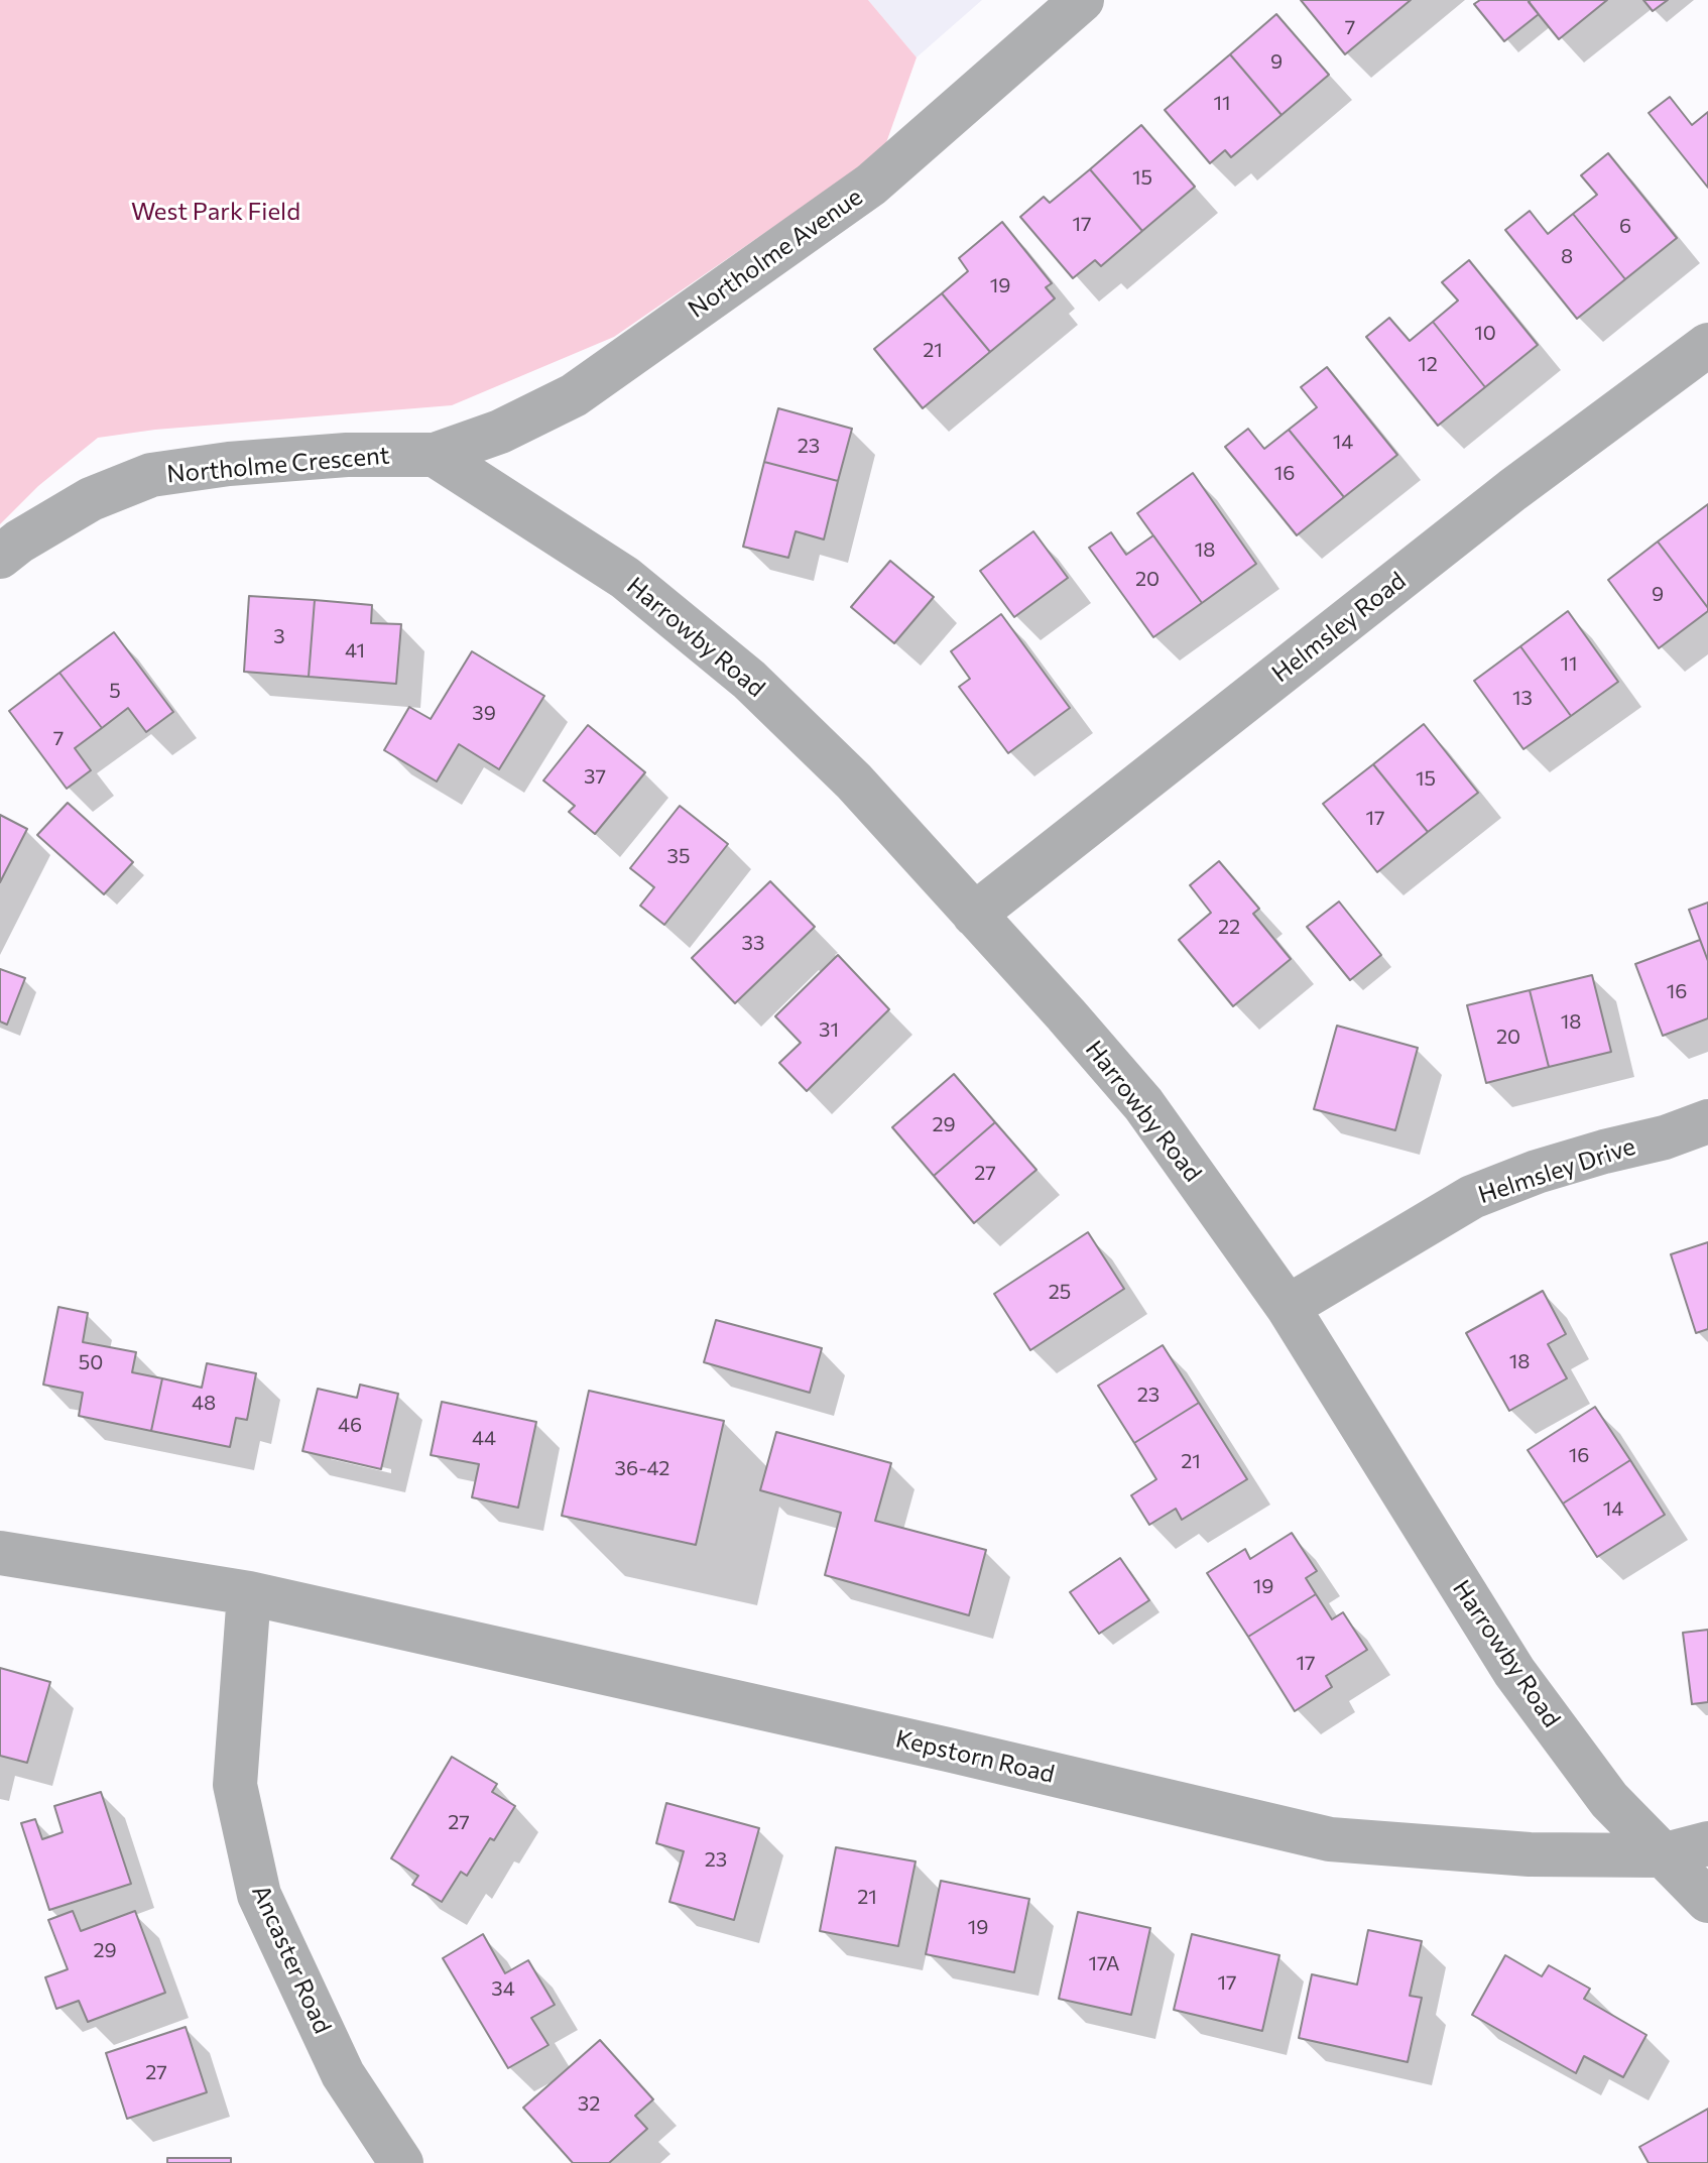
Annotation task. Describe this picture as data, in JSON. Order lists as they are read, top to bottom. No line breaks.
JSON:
{"streets":{"street":["Northolme Avenue","Northolme Crescent","Helmsley Road","Harrowby Road","Helmsley Drive","Kepstorn Road","Ancaster Road"]},"crossings":[["Northolme Avenue","Northolme Crescent"],["Northolme Avenue","Harrowby Road"],["Northolme Crescent","Harrowby Road"],["Helmsley Road","Harrowby Road"],["Harrowby Road","Helmsley Drive"],["Harrowby Road","Kepstorn Road"],["Kepstorn Road","Ancaster Road"]],"parks":["West Park Field"],"house_numbers":["7","9","11","15","17","6","8","19","10","21","12","14","23","16","18","20","9","3","41","11","5","13","39","7","37","15","17","35","22","33","16","18","31","20","29","27","25","18","50","23","48","46","44","16","21","36-42","14","19","17","27","23","21","19","29","17A","17","34","27","32"]}
